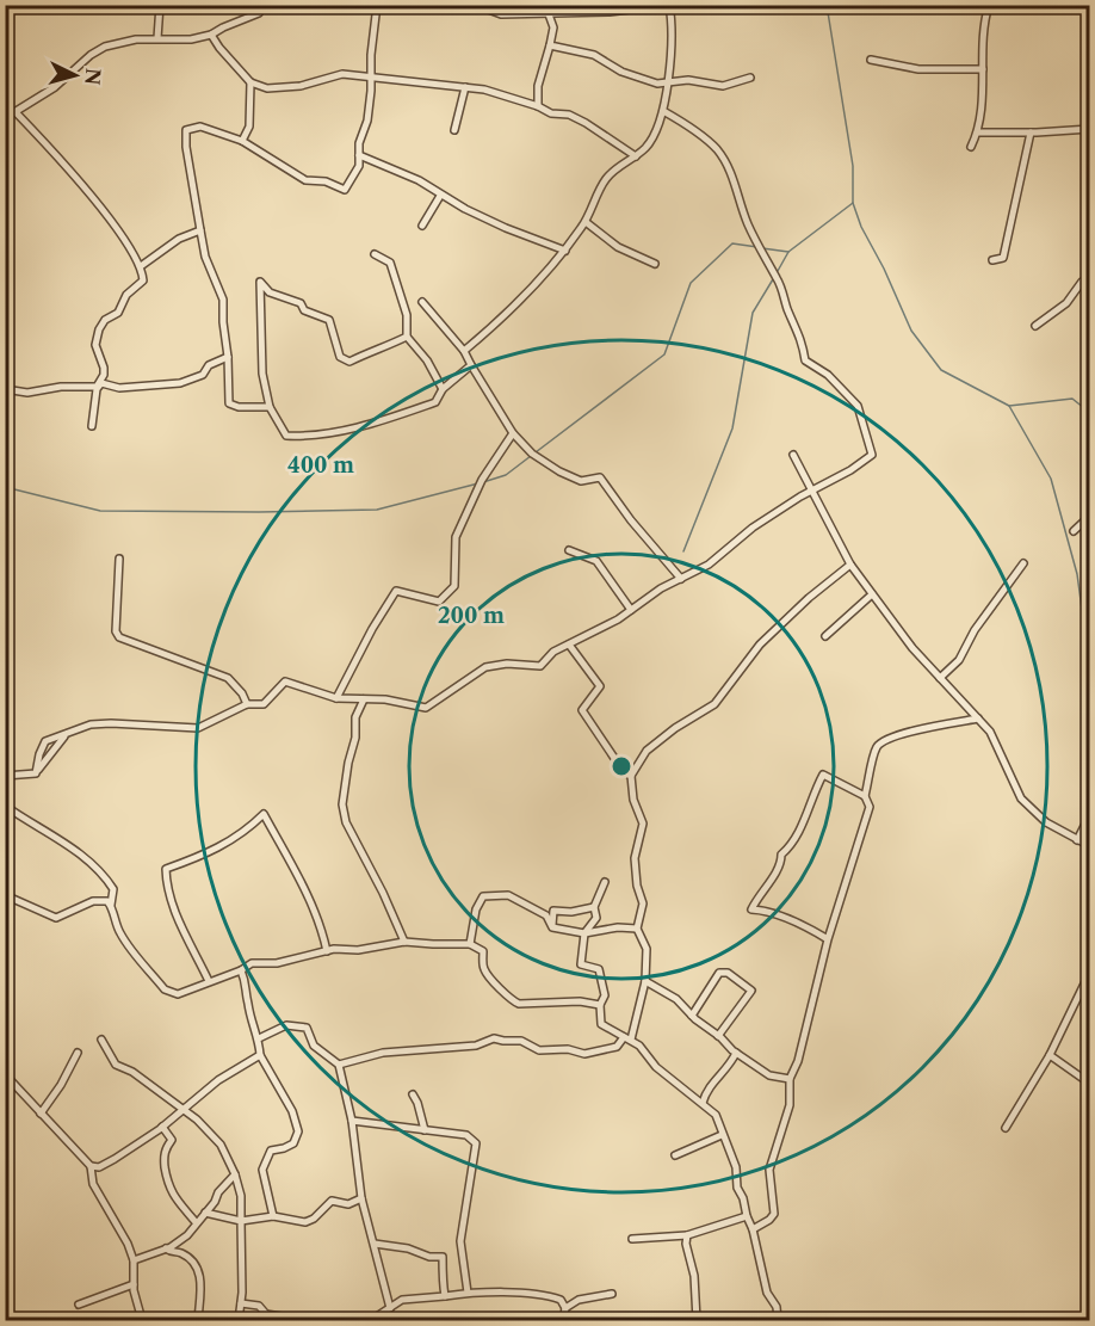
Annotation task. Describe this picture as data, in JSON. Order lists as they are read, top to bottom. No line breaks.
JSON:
{"north":"right","rings":["400 m","200 m"]}
